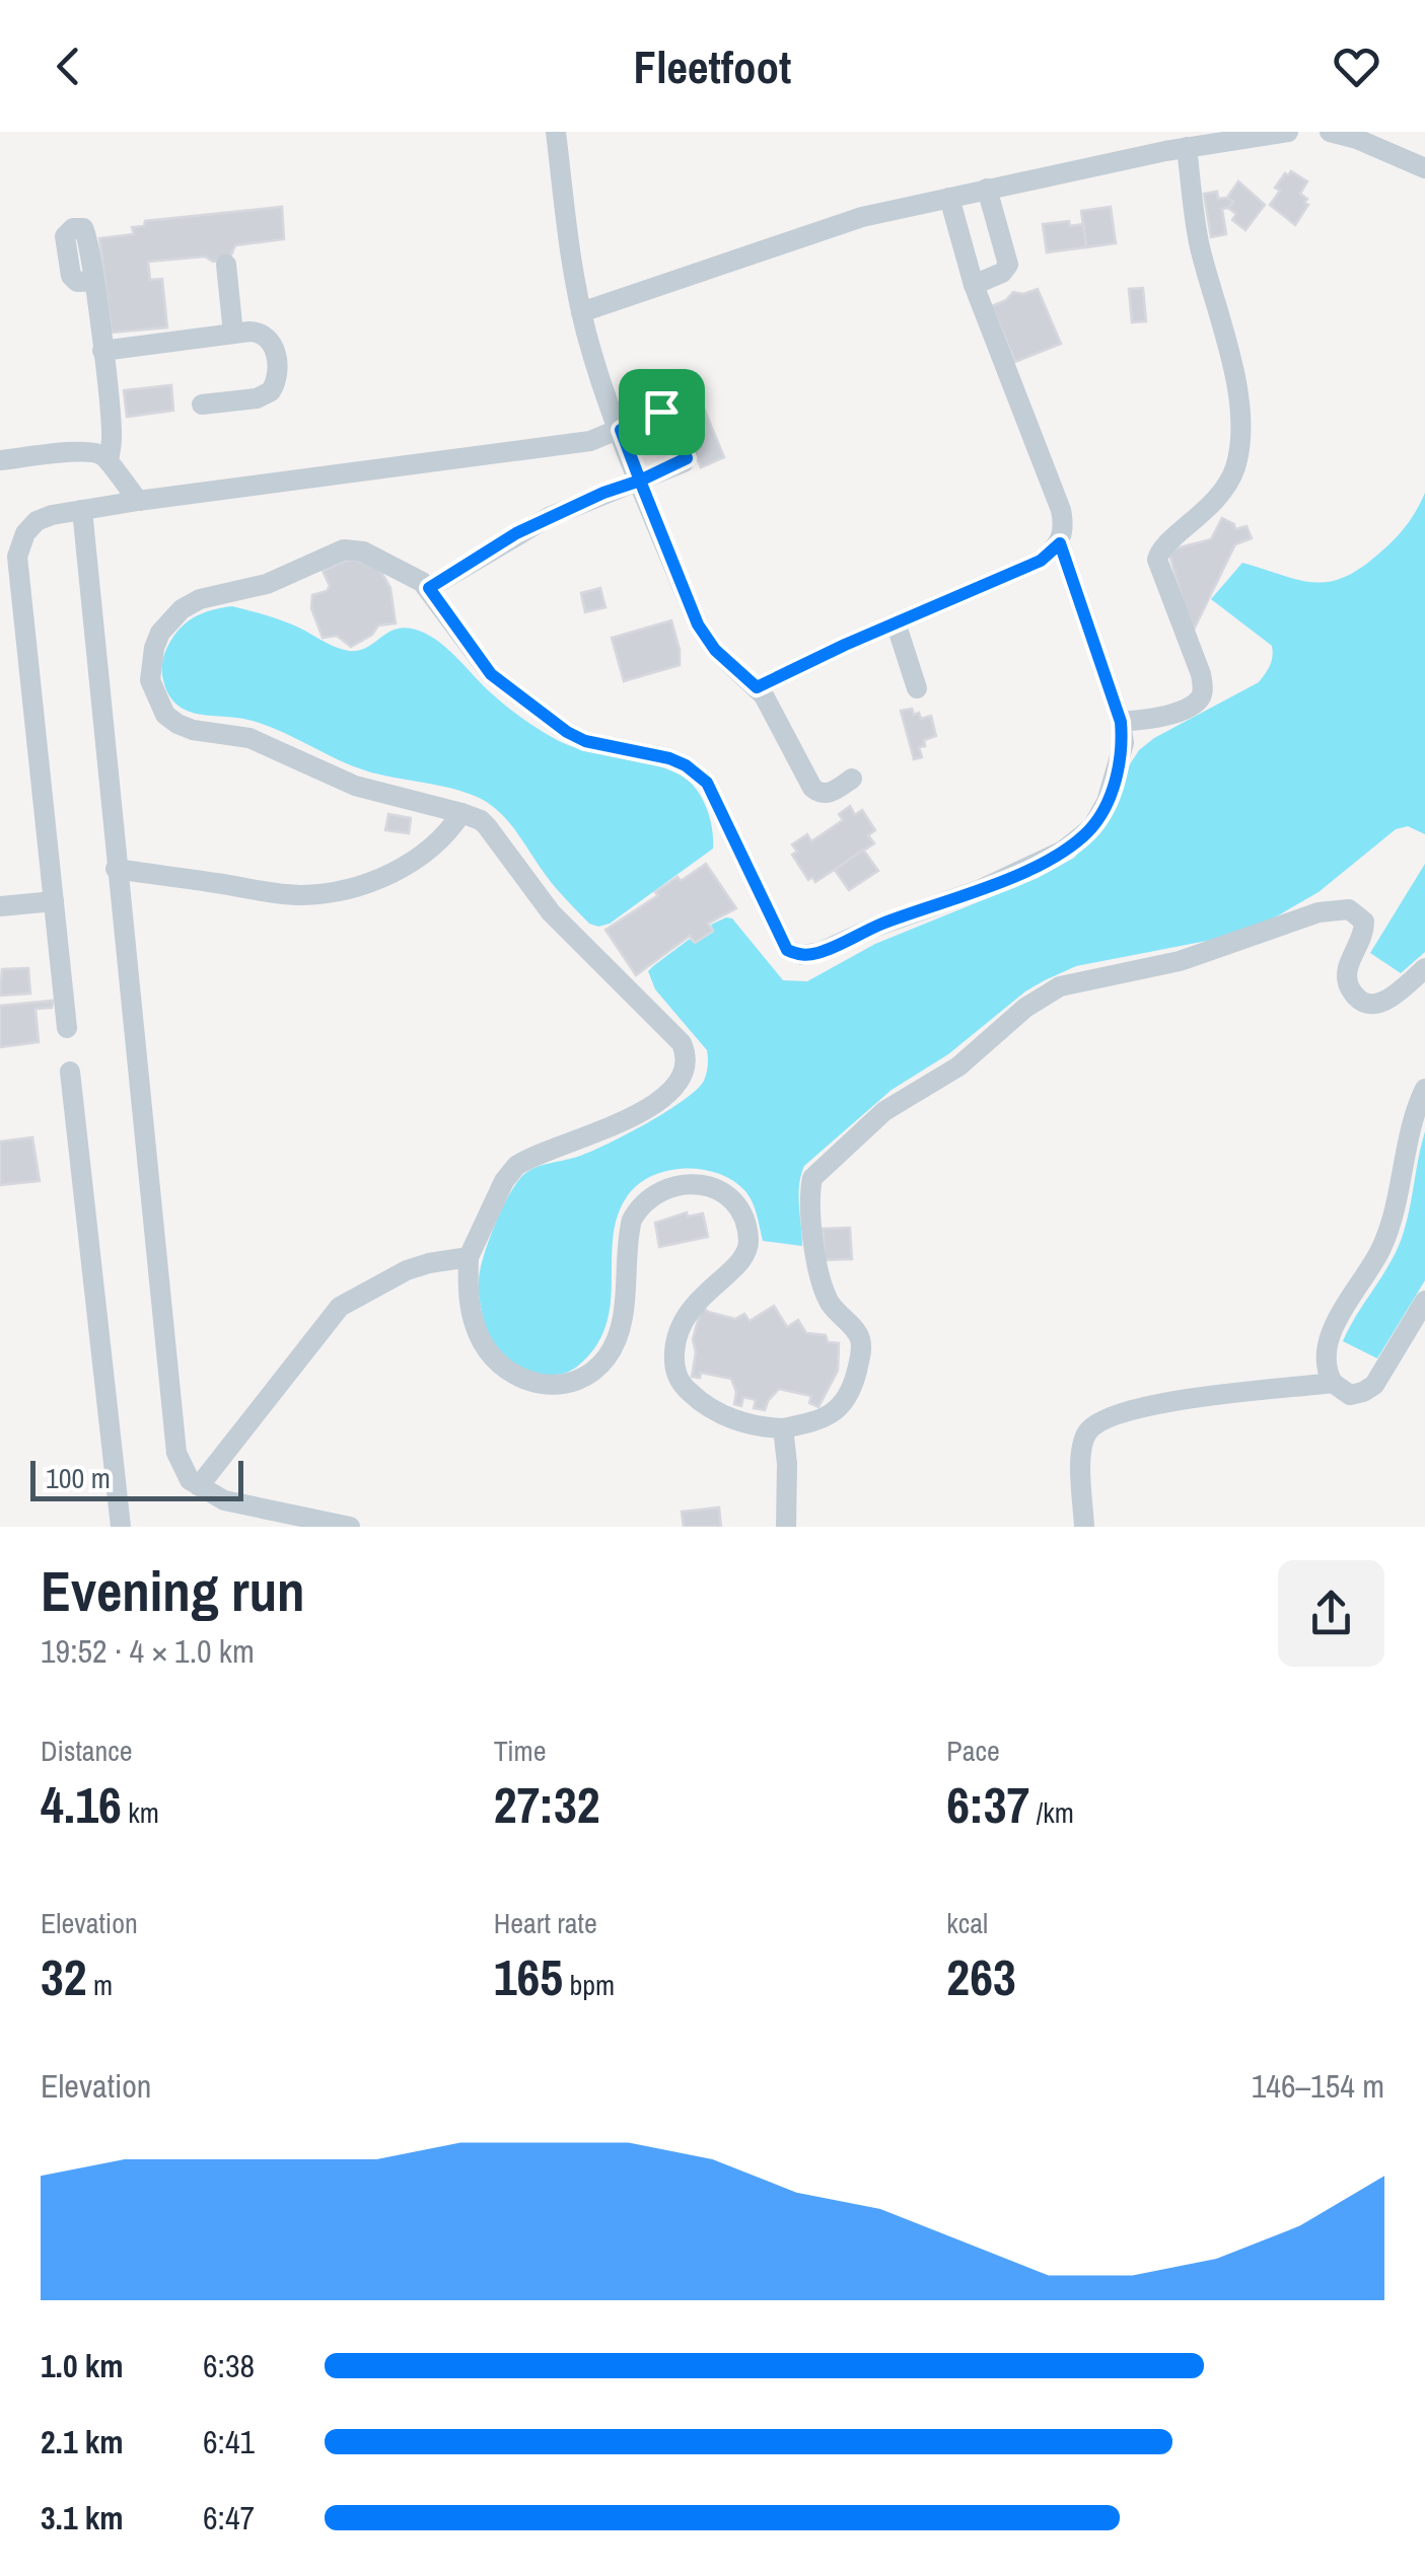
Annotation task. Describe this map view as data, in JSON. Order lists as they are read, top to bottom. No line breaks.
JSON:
{"scale_bar":"100 m","page":{"header":"Fleetfoot","scale":"100 m","heading":["Evening run","19:52 · 4 × 1.0 km"],"stats":[["Distance","4.16 km"],["Time","27:32"],["Pace","6:37 /km"],["Elevation","32 m"],["Heart rate","165 bpm"],["kcal","263"]],"chart":["Elevation","146–154 m"],"list":[{"name":"1.0 km","note":"6:38"},{"name":"2.1 km","note":"6:41"},{"name":"3.1 km","note":"6:47"}]}}
